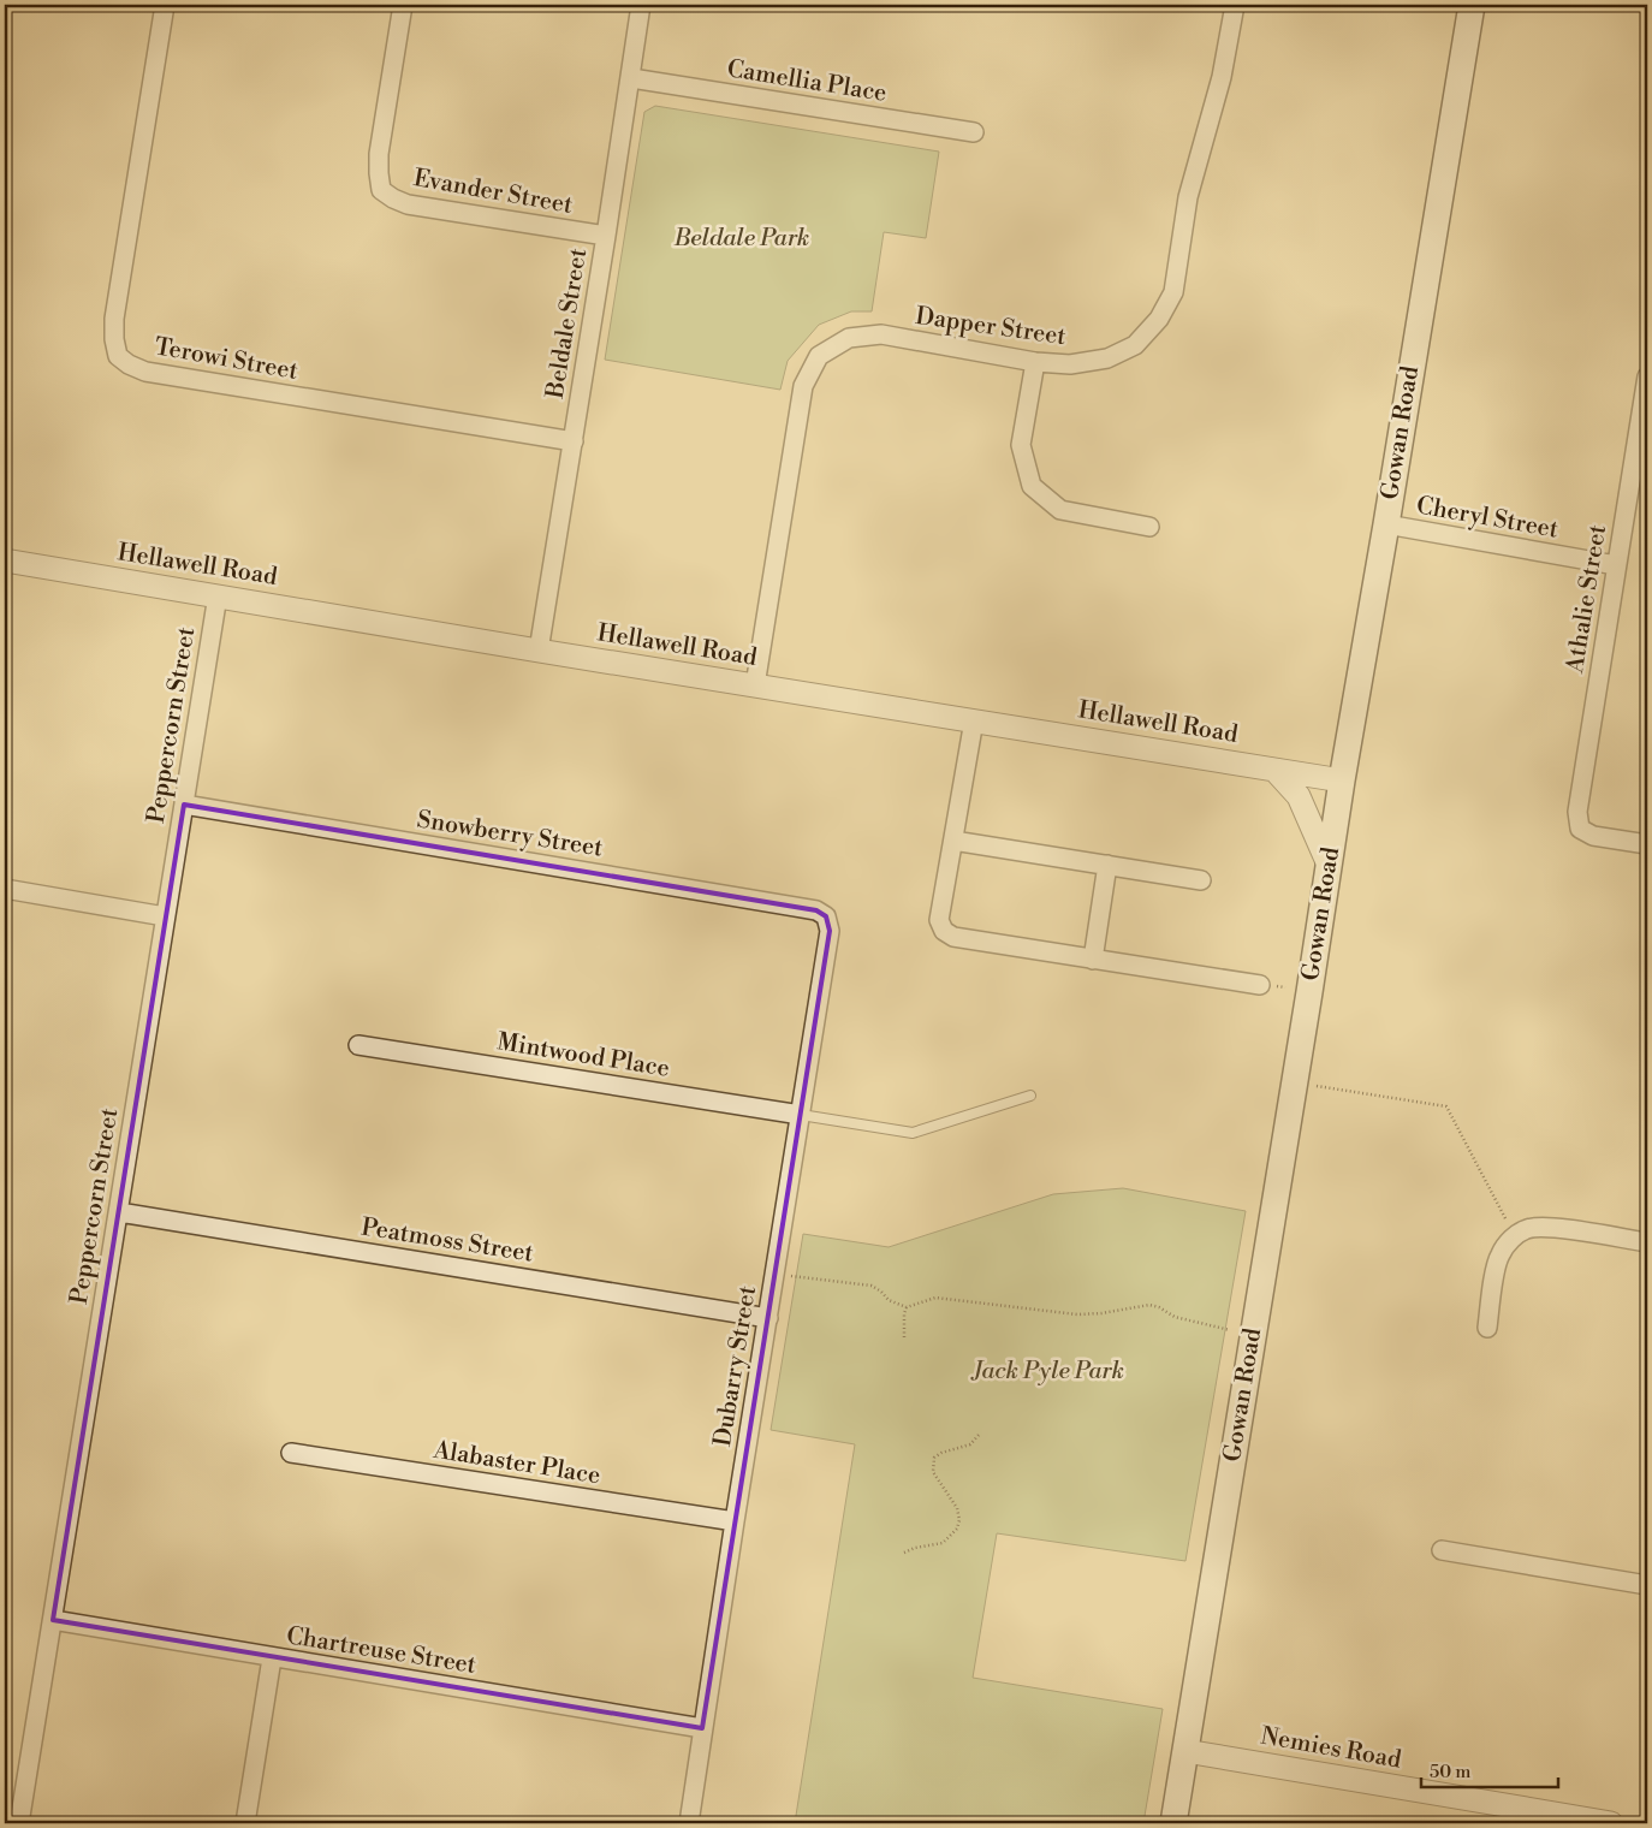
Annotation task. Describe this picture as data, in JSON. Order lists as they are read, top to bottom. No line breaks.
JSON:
{"streets":{"main road":["Gowan Road"],"street":["Camellia Place","Evander Street","Beldale Street","Dapper Street","Terowi Street","Cheryl Street","Hellawell Road","Athalie Street","Peppercorn Street","Snowberry Street","Mintwood Place","Peatmoss Street","Dubarry Street","Alabaster Place","Chartreuse Street","Nemies Road"]},"crossings":[["Camellia Place","Beldale Street"],["Evander Street","Beldale Street"],["Beldale Street","Terowi Street"],["Beldale Street","Hellawell Road"],["Dapper Street","Hellawell Road"],["Gowan Road","Cheryl Street"],["Gowan Road","Hellawell Road"],["Gowan Road","Nemies Road"],["Cheryl Street","Athalie Street"],["Hellawell Road","Peppercorn Street"],["Peppercorn Street","Snowberry Street"],["Peppercorn Street","Peatmoss Street"],["Peppercorn Street","Chartreuse Street"],["Snowberry Street","Dubarry Street"],["Mintwood Place","Dubarry Street"],["Peatmoss Street","Dubarry Street"],["Dubarry Street","Alabaster Place"],["Dubarry Street","Chartreuse Street"]],"parks":["Beldale Park","Jack Pyle Park"],"scale_bar":"50 m"}
